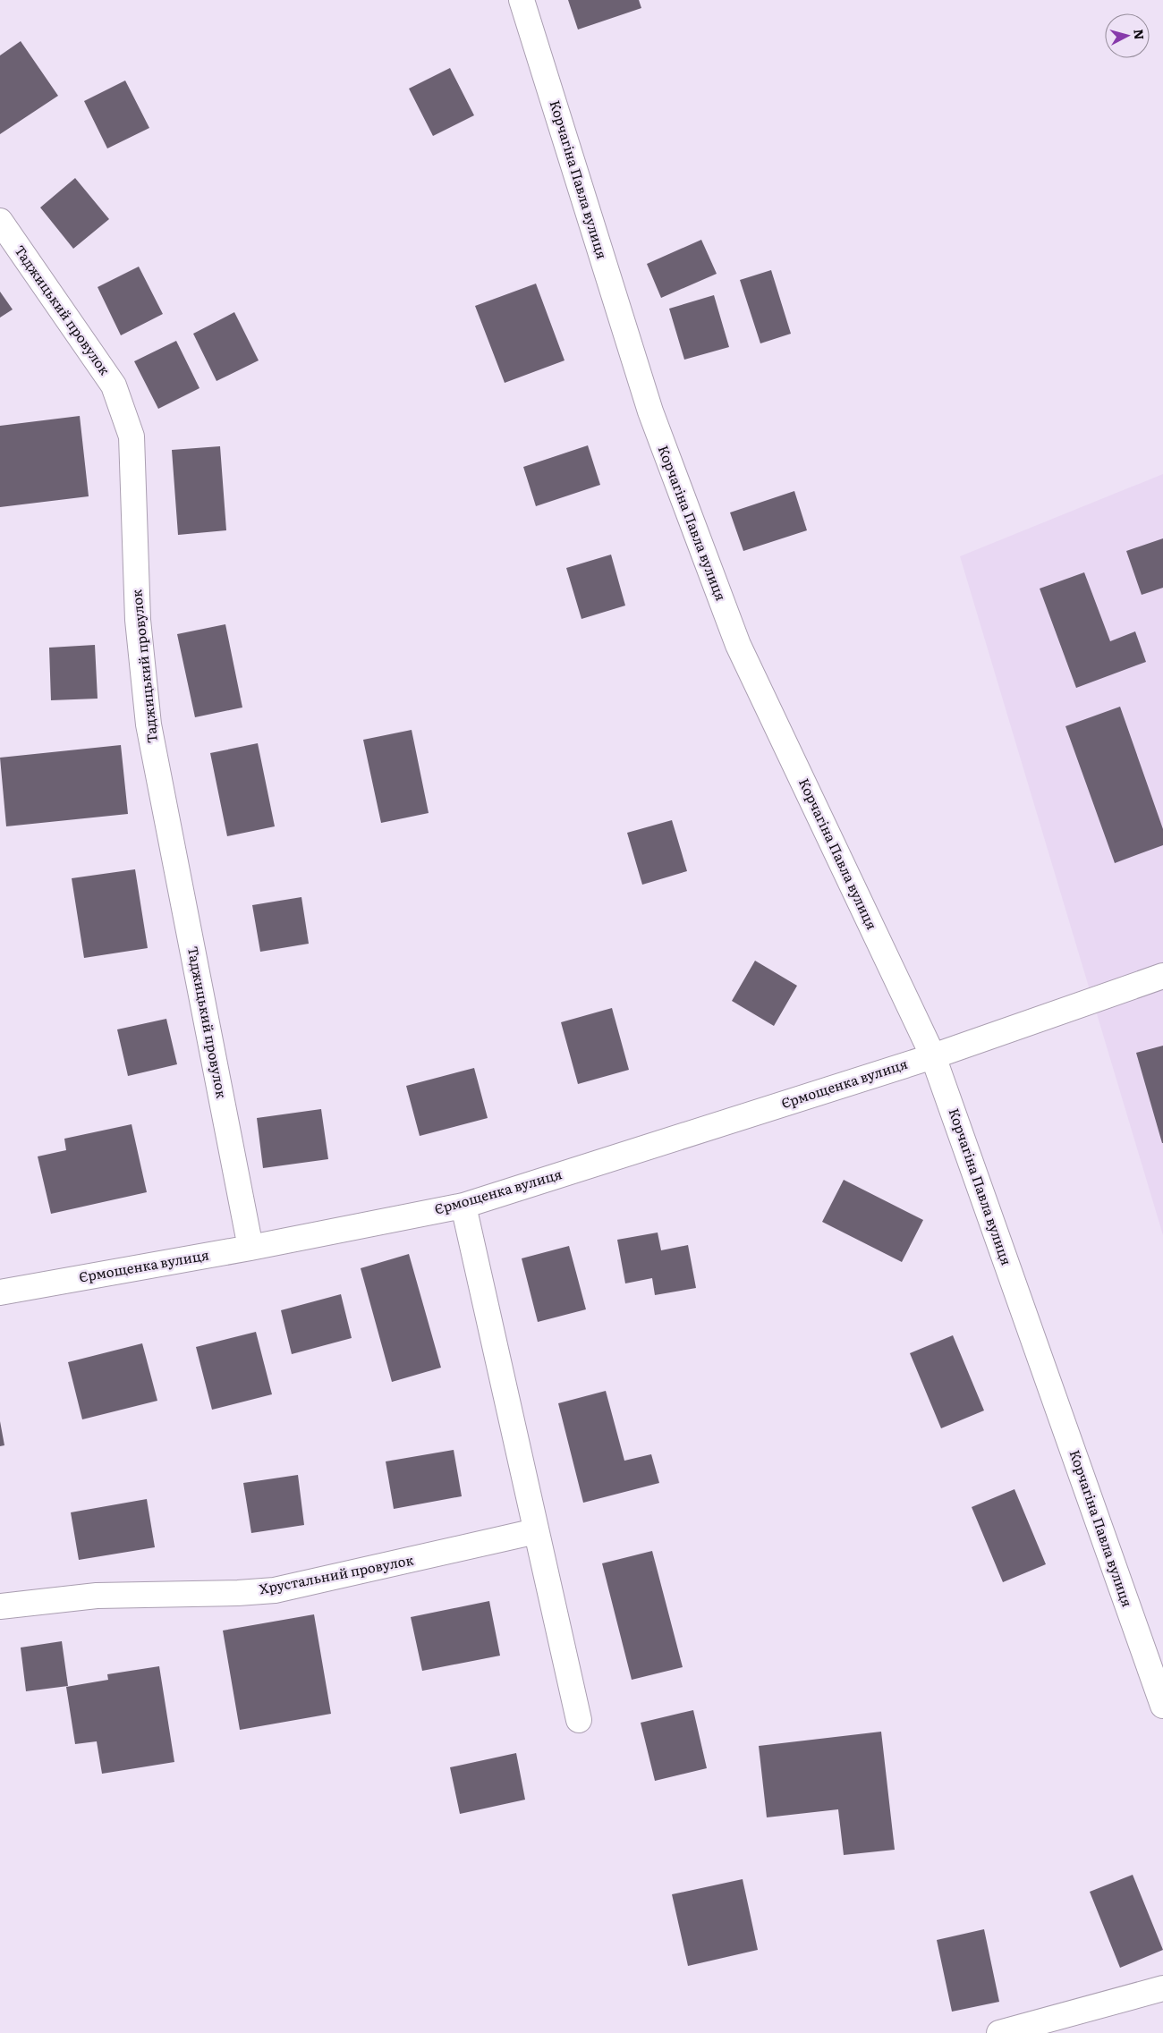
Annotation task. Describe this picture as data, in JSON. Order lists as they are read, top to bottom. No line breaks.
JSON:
{"streets":{"street":["Корчагіна Павла вулиця","Таджицький провулок","Єрмощенка вулиця","Хрустальний провулок"]},"crossings":[["Корчагіна Павла вулиця","Єрмощенка вулиця"],["Таджицький провулок","Єрмощенка вулиця"]],"north":"right"}
